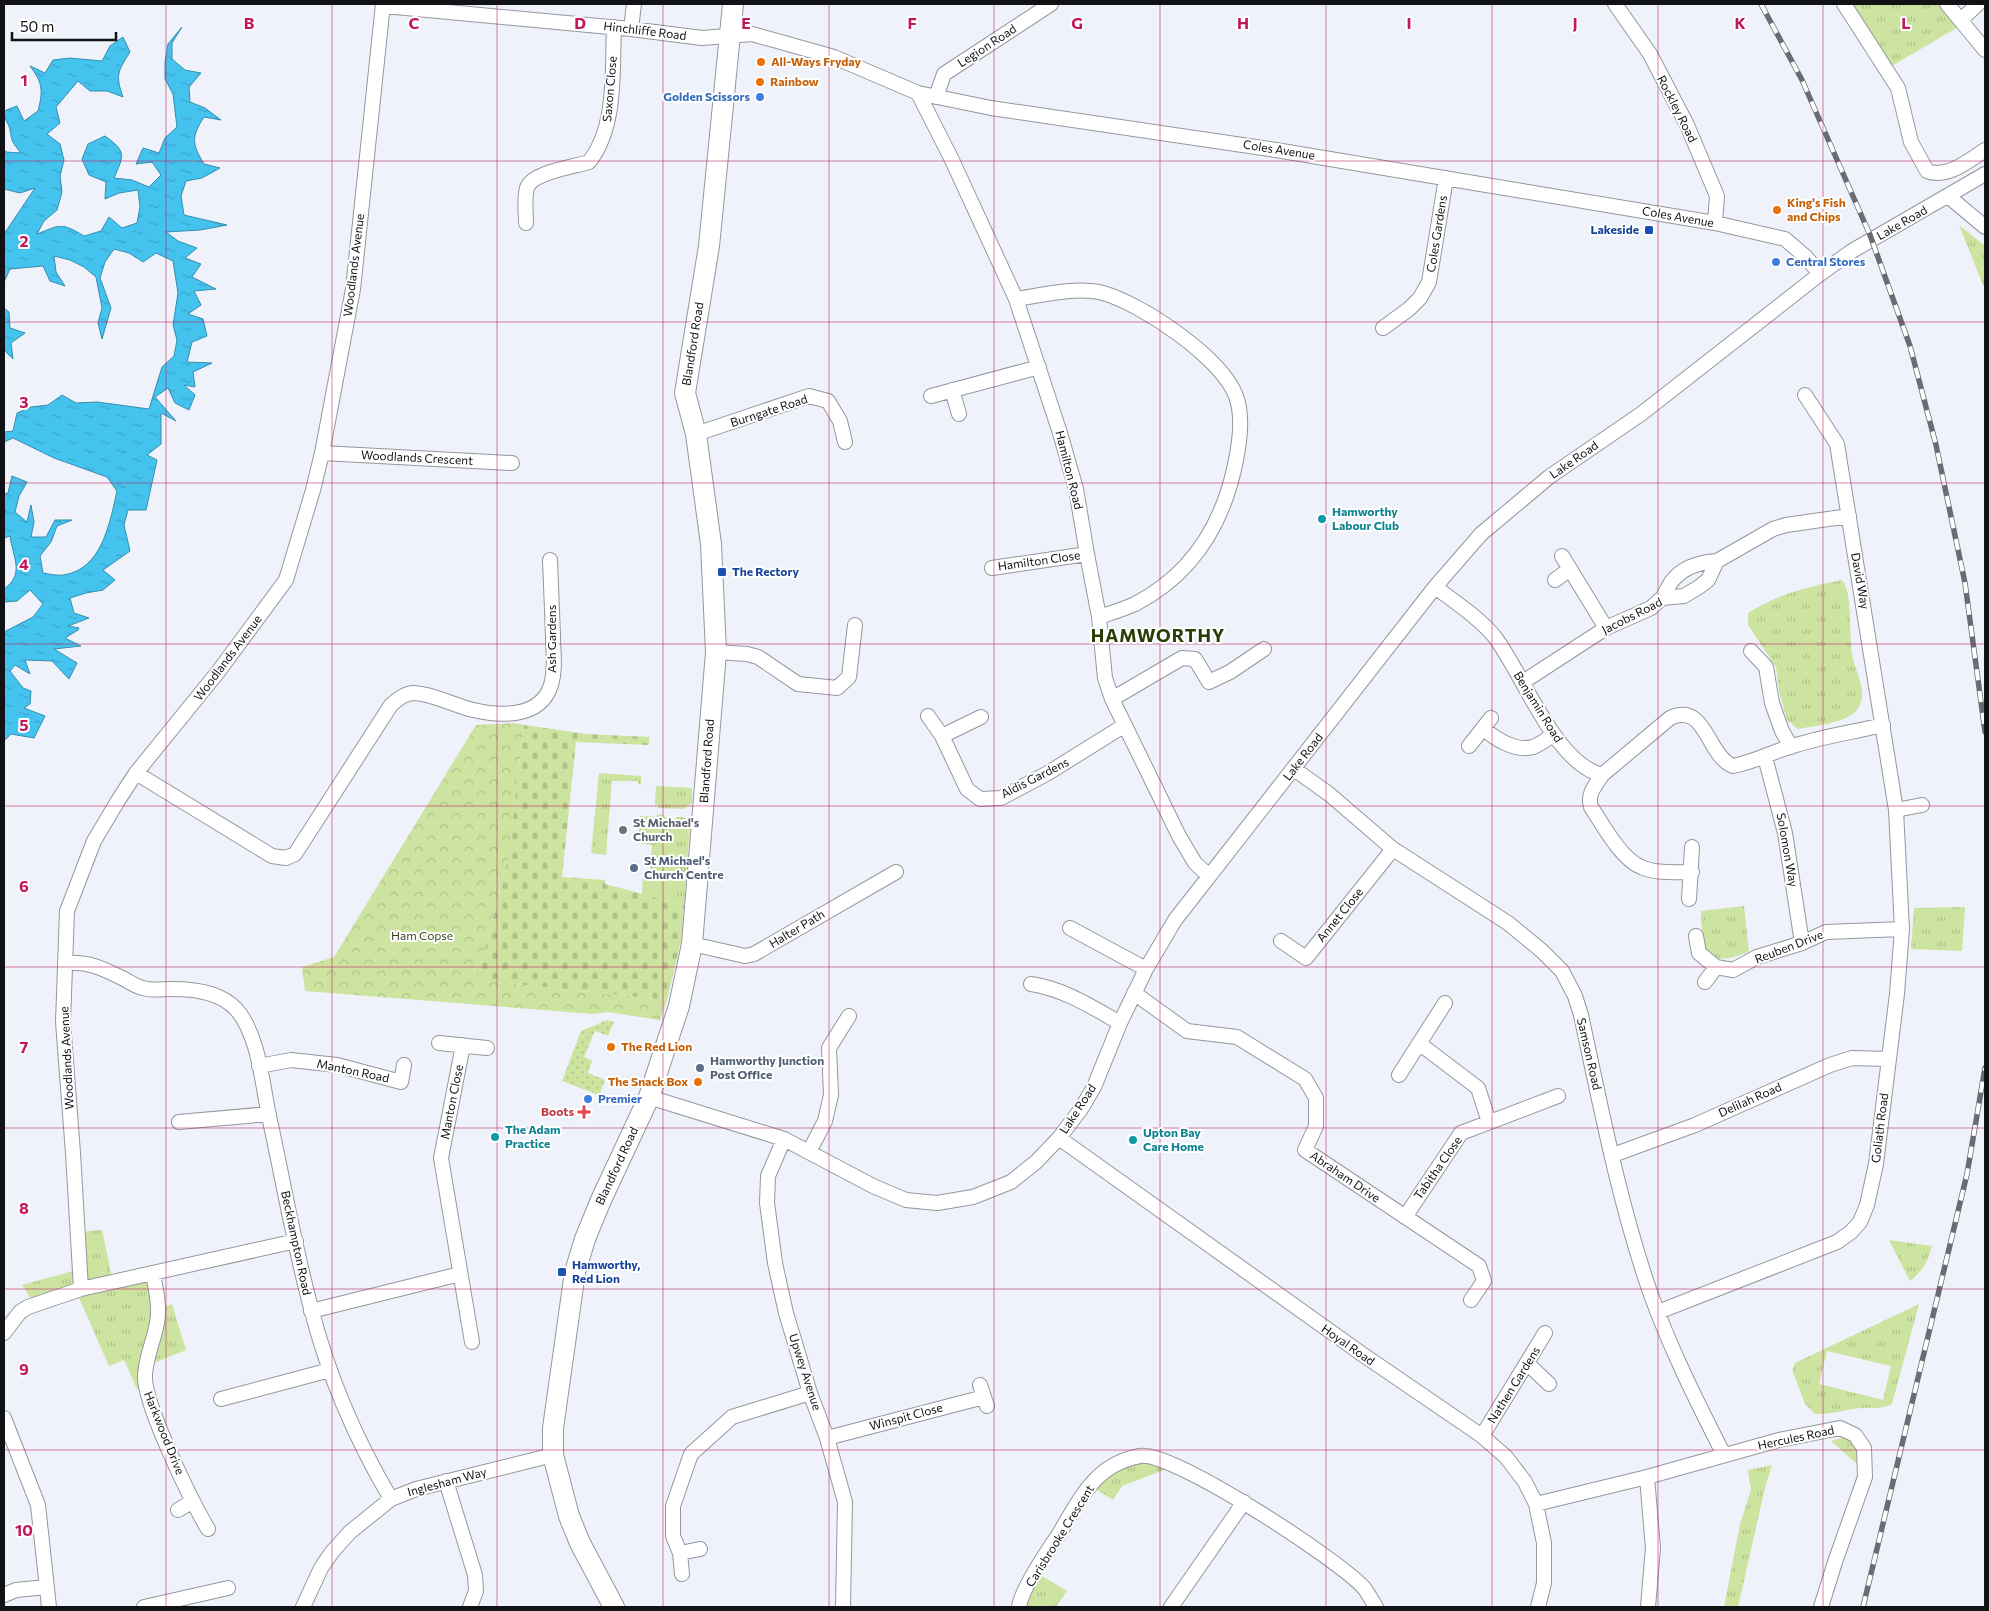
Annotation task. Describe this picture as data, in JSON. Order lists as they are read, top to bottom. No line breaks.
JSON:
{"streets":{"main road":["Blandford Road"],"street":["Hinchliffe Road","Legion Road","Saxon Close","Rockley Road","Coles Avenue","Lake Road","Coles Gardens","Woodlands Avenue","Burngate Road","Woodlands Crescent","Hamilton Road","Hamilton Close","David Way","Jacobs Road","Ash Gardens","Benjamin Road","Aldis Gardens","Solomon Way","Annet Close","Halter Path","Reuben Drive","Samson Road","Manton Road","Delilah Road","Manton Close","Goliath Road","Tabitha Close","Abraham Drive","Beckhampton Road","Hoyal Road","Upwey Avenue","Nathen Gardens","Winspit Close","Harkwood Drive","Hercules Road","Inglesham Way","Carisbrooke Crescent"]},"crossings":[["Hinchliffe Road","Saxon Close"],["Hinchliffe Road","Coles Avenue"],["Hinchliffe Road","Woodlands Avenue"],["Hinchliffe Road","Blandford Road"],["Legion Road","Coles Avenue"],["Rockley Road","Coles Avenue"],["Coles Avenue","Lake Road"],["Coles Avenue","Coles Gardens"],["Coles Avenue","Blandford Road"],["Coles Avenue","Hamilton Road"],["Lake Road","Blandford Road"],["Lake Road","Hamilton Road"],["Lake Road","Benjamin Road"],["Lake Road","Samson Road"],["Lake Road","Abraham Drive"],["Lake Road","Hoyal Road"],["Lake Road","Upwey Avenue"],["Woodlands Avenue","Woodlands Crescent"],["Woodlands Avenue","Ash Gardens"],["Woodlands Avenue","Beckhampton Road"],["Blandford Road","Burngate Road"],["Blandford Road","Halter Path"],["Blandford Road","Inglesham Way"],["Hamilton Road","Hamilton Close"],["Hamilton Road","Aldis Gardens"],["David Way","Goliath Road"],["Jacobs Road","Benjamin Road"],["Solomon Way","Reuben Drive"],["Annet Close","Samson Road"],["Reuben Drive","Goliath Road"],["Samson Road","Delilah Road"],["Samson Road","Goliath Road"],["Samson Road","Hercules Road"],["Manton Road","Beckhampton Road"],["Delilah Road","Goliath Road"],["Tabitha Close","Abraham Drive"],["Beckhampton Road","Inglesham Way"],["Hoyal Road","Nathen Gardens"],["Hoyal Road","Hercules Road"],["Upwey Avenue","Winspit Close"]],"districts":["HAMWORTHY"],"parks":["Ham Copse"],"places":{"other":["All-Ways Fryday","Rainbow","Golden Scissors","King's Fish and Chips","Central Stores","Hamworthy Labour Club","St Michael's Church","St Michael's Church Centre","The Red Lion","Hamworthy Junction Post Office","The Snack Box","Premier","The Adam Practice","Upton Bay Care Home"],"transit":["Lakeside","The Rectory","Hamworthy, Red Lion"],"health":["Boots"]},"scale_bar":"50 m","grid":{"columns":["B","C","D","E","F","G","H","I","J","K","L"],"rows":["1","2","3","4","5","6","7","8","9","10"]}}
